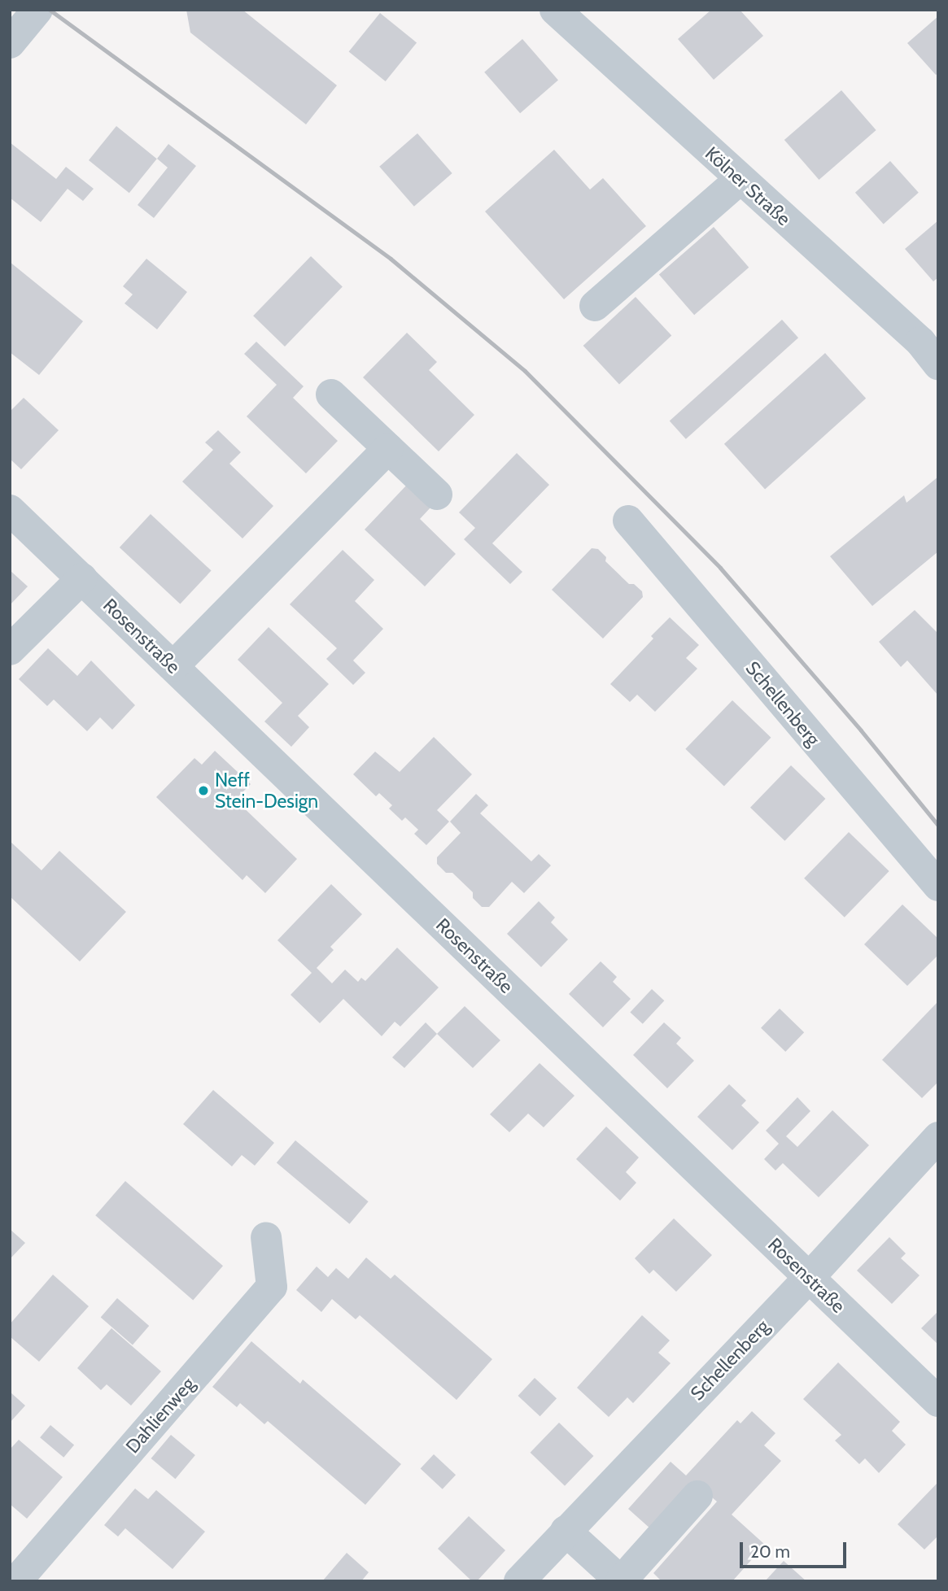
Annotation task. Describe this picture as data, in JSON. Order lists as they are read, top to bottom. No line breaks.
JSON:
{"streets":{"street":["Kölner Straße","Rosenstraße","Schellenberg","Dahlienweg"]},"crossings":[["Rosenstraße","Schellenberg"]],"places":["Neff Stein-Design"],"scale_bar":"20 m"}
